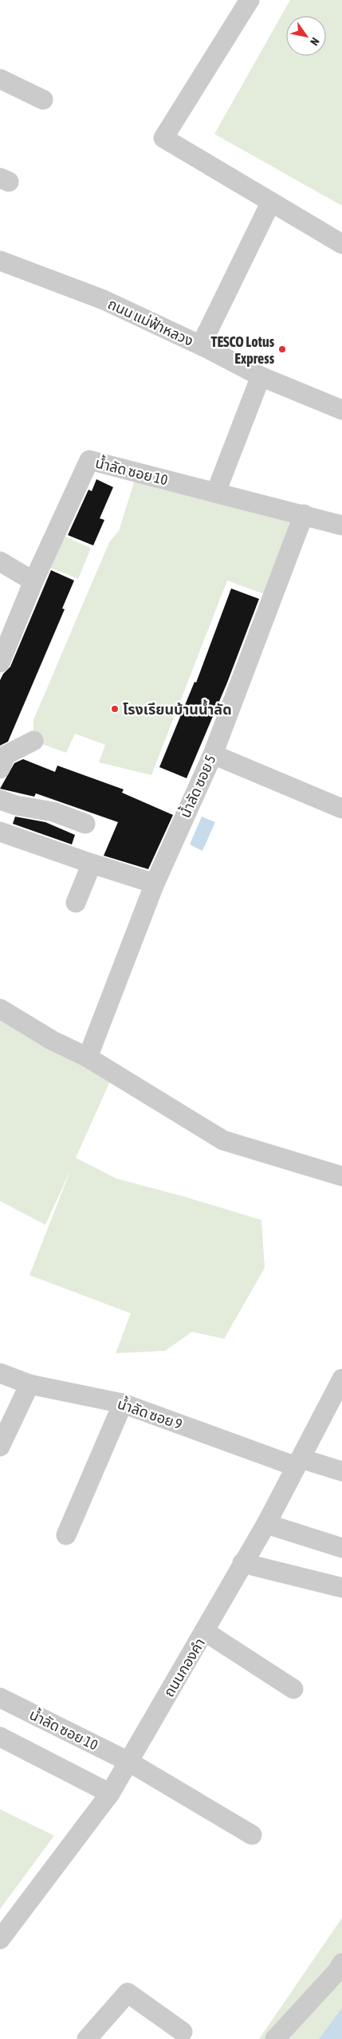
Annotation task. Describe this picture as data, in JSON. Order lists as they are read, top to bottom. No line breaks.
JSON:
{"streets":{"street":["ถนน แม่ฟ้าหลวง","น้ำลัด ซอย 10","น้ำลัด ซอย 5","น้ำลัด ซอย 9","ถนนกองคำ"]},"crossings":[["น้ำลัด ซอย 10","น้ำลัด ซอย 5"],["น้ำลัด ซอย 10","ถนนกองคำ"],["น้ำลัด ซอย 9","ถนนกองคำ"]],"places":["TESCO Lotus Express","โรงเรียนบ้านน้ำลัด"],"north":"bottom right"}
